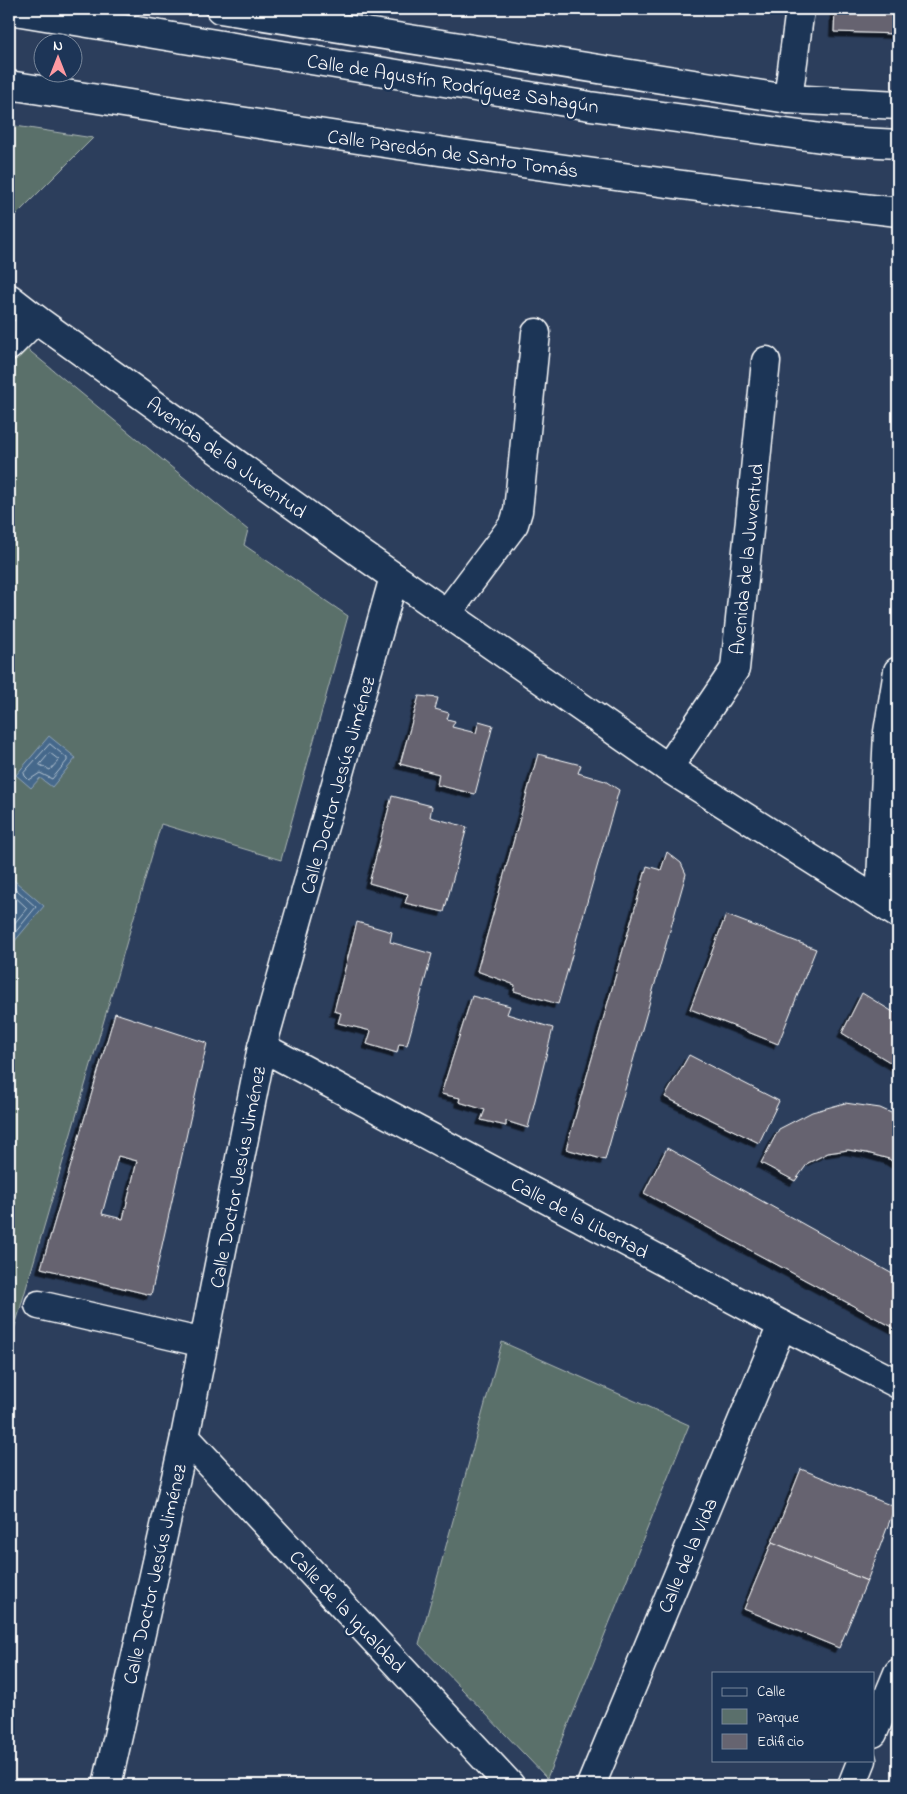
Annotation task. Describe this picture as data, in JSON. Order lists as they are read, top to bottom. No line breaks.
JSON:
{"streets":{"street":["Calle de Agustín Rodríguez Sahagún","Calle Paredón de Santo Tomás","Avenida de la Juventud","Calle Doctor Jesús Jiménez","Calle de la Libertad","Calle de la Vida","Calle de la Igualdad"]},"crossings":[["Avenida de la Juventud","Calle Doctor Jesús Jiménez"],["Calle Doctor Jesús Jiménez","Calle de la Libertad"],["Calle Doctor Jesús Jiménez","Calle de la Igualdad"],["Calle de la Libertad","Calle de la Vida"]],"legend":["Calle","Parque","Edificio"],"north":"top"}
